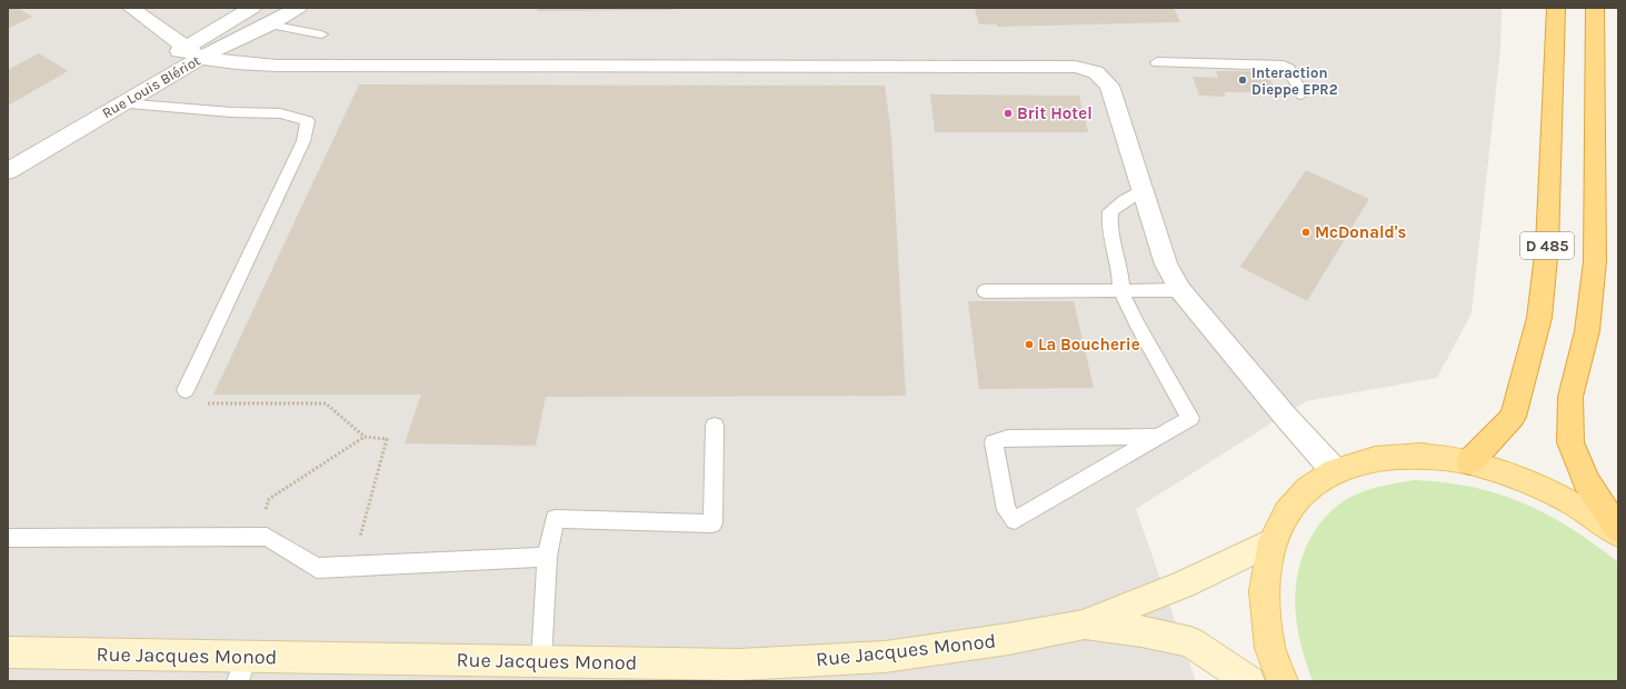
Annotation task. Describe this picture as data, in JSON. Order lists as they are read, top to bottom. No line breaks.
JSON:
{"streets":{"highway":["D 485"],"main road":["Rue Jacques Monod"],"street":["Rue Louis Blériot"]},"places":["Interaction Dieppe EPR2","Brit Hotel","McDonald's","La Boucherie"]}
